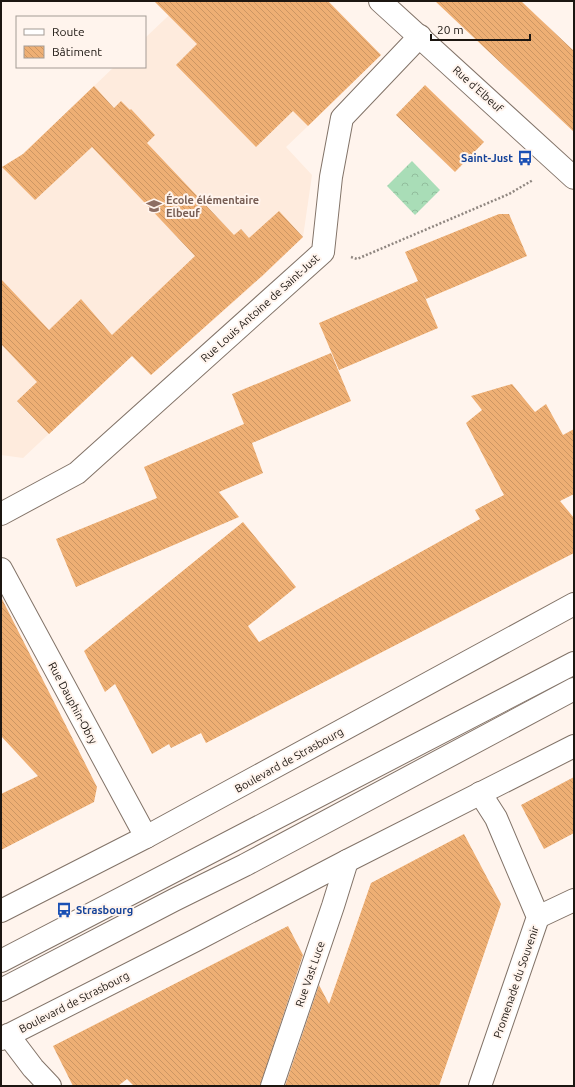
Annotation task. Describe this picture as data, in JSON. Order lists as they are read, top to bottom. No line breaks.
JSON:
{"streets":{"street":["Rue d'Elbeuf","Rue Louis Antoine de Saint-Just","Rue Dauphin-Obry","Boulevard de Strasbourg","Rue Vast Luce","Promenade du Souvenir"]},"crossings":[["Rue d'Elbeuf","Rue Louis Antoine de Saint-Just"],["Rue Dauphin-Obry","Boulevard de Strasbourg"],["Boulevard de Strasbourg","Rue Vast Luce"],["Boulevard de Strasbourg","Promenade du Souvenir"]],"places":{"bus stop":["Saint-Just","Strasbourg"],"school or university":["École élémentaire Elbeuf"]},"legend":["Route","Bâtiment"],"scale_bar":"20 m"}
